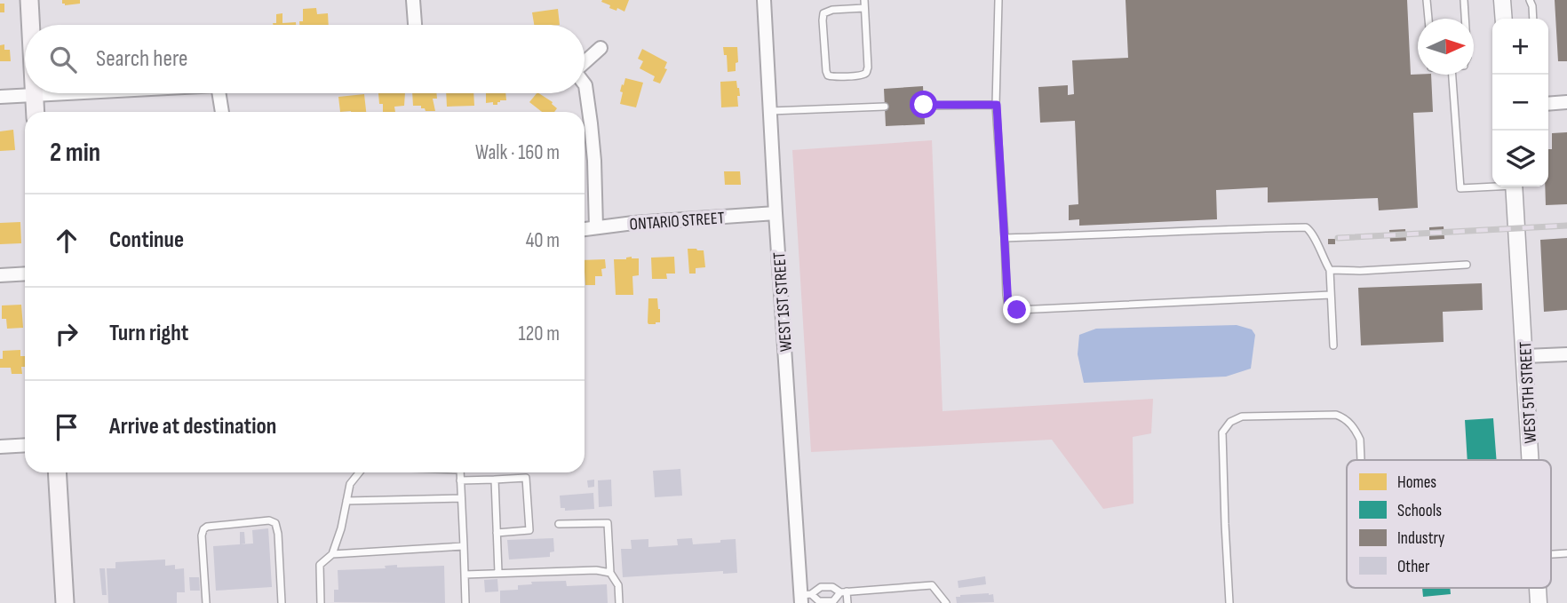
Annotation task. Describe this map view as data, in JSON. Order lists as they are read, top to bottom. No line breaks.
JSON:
{"streets":{"street":["ONTARIO STREET","WEST 1ST STREET","WEST 5TH STREET"]},"crossings":[["ONTARIO STREET","WEST 1ST STREET"]],"legend":["Homes","Schools","Industry","Other"],"north":"right","page":{"map_buttons":["+","−"],"search":"Search here","heading":["2 min","Walk · 160 m"],"list":[["Continue","40 m"],["Turn right","120 m"],"Arrive at destination"]}}
